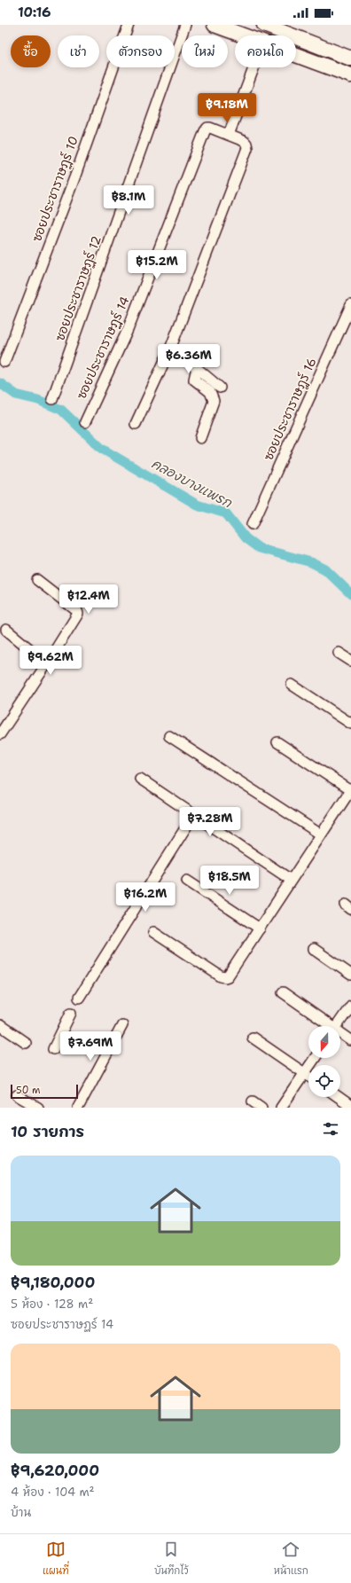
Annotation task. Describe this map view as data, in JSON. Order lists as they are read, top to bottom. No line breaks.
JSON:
{"streets":{"street":["ซอยประชาราษฏร์ 10","ซอยประชาราษฏร์ 12","ซอยประชาราษฏร์ 14","ซอยประชาราษฎร์ 16"]},"water":["คลองบางแพรก"],"scale_bar":"50 m","north":"bottom","page":{"status":"10:16","chip":["ซื้อ","เช่า","ตัวกรอง","ใหม่","คอนโด"],"price":["฿9.18M","฿8.1M","฿15.2M","฿6.36M","฿12.4M","฿9.62M","฿7.28M","฿18.5M","฿16.2M","฿7.69M"],"scale":"50 m","heading":"10 รายการ","list":[{"name":"฿9,180,000","note":"5 ห้อง · 128 m² · ซอยประชาราษฏร์ 14"},{"name":"฿9,620,000","note":"4 ห้อง · 104 m² · บ้าน"}],"tabs":["แผนที่","บันทึกไว้","หน้าแรก"]}}
